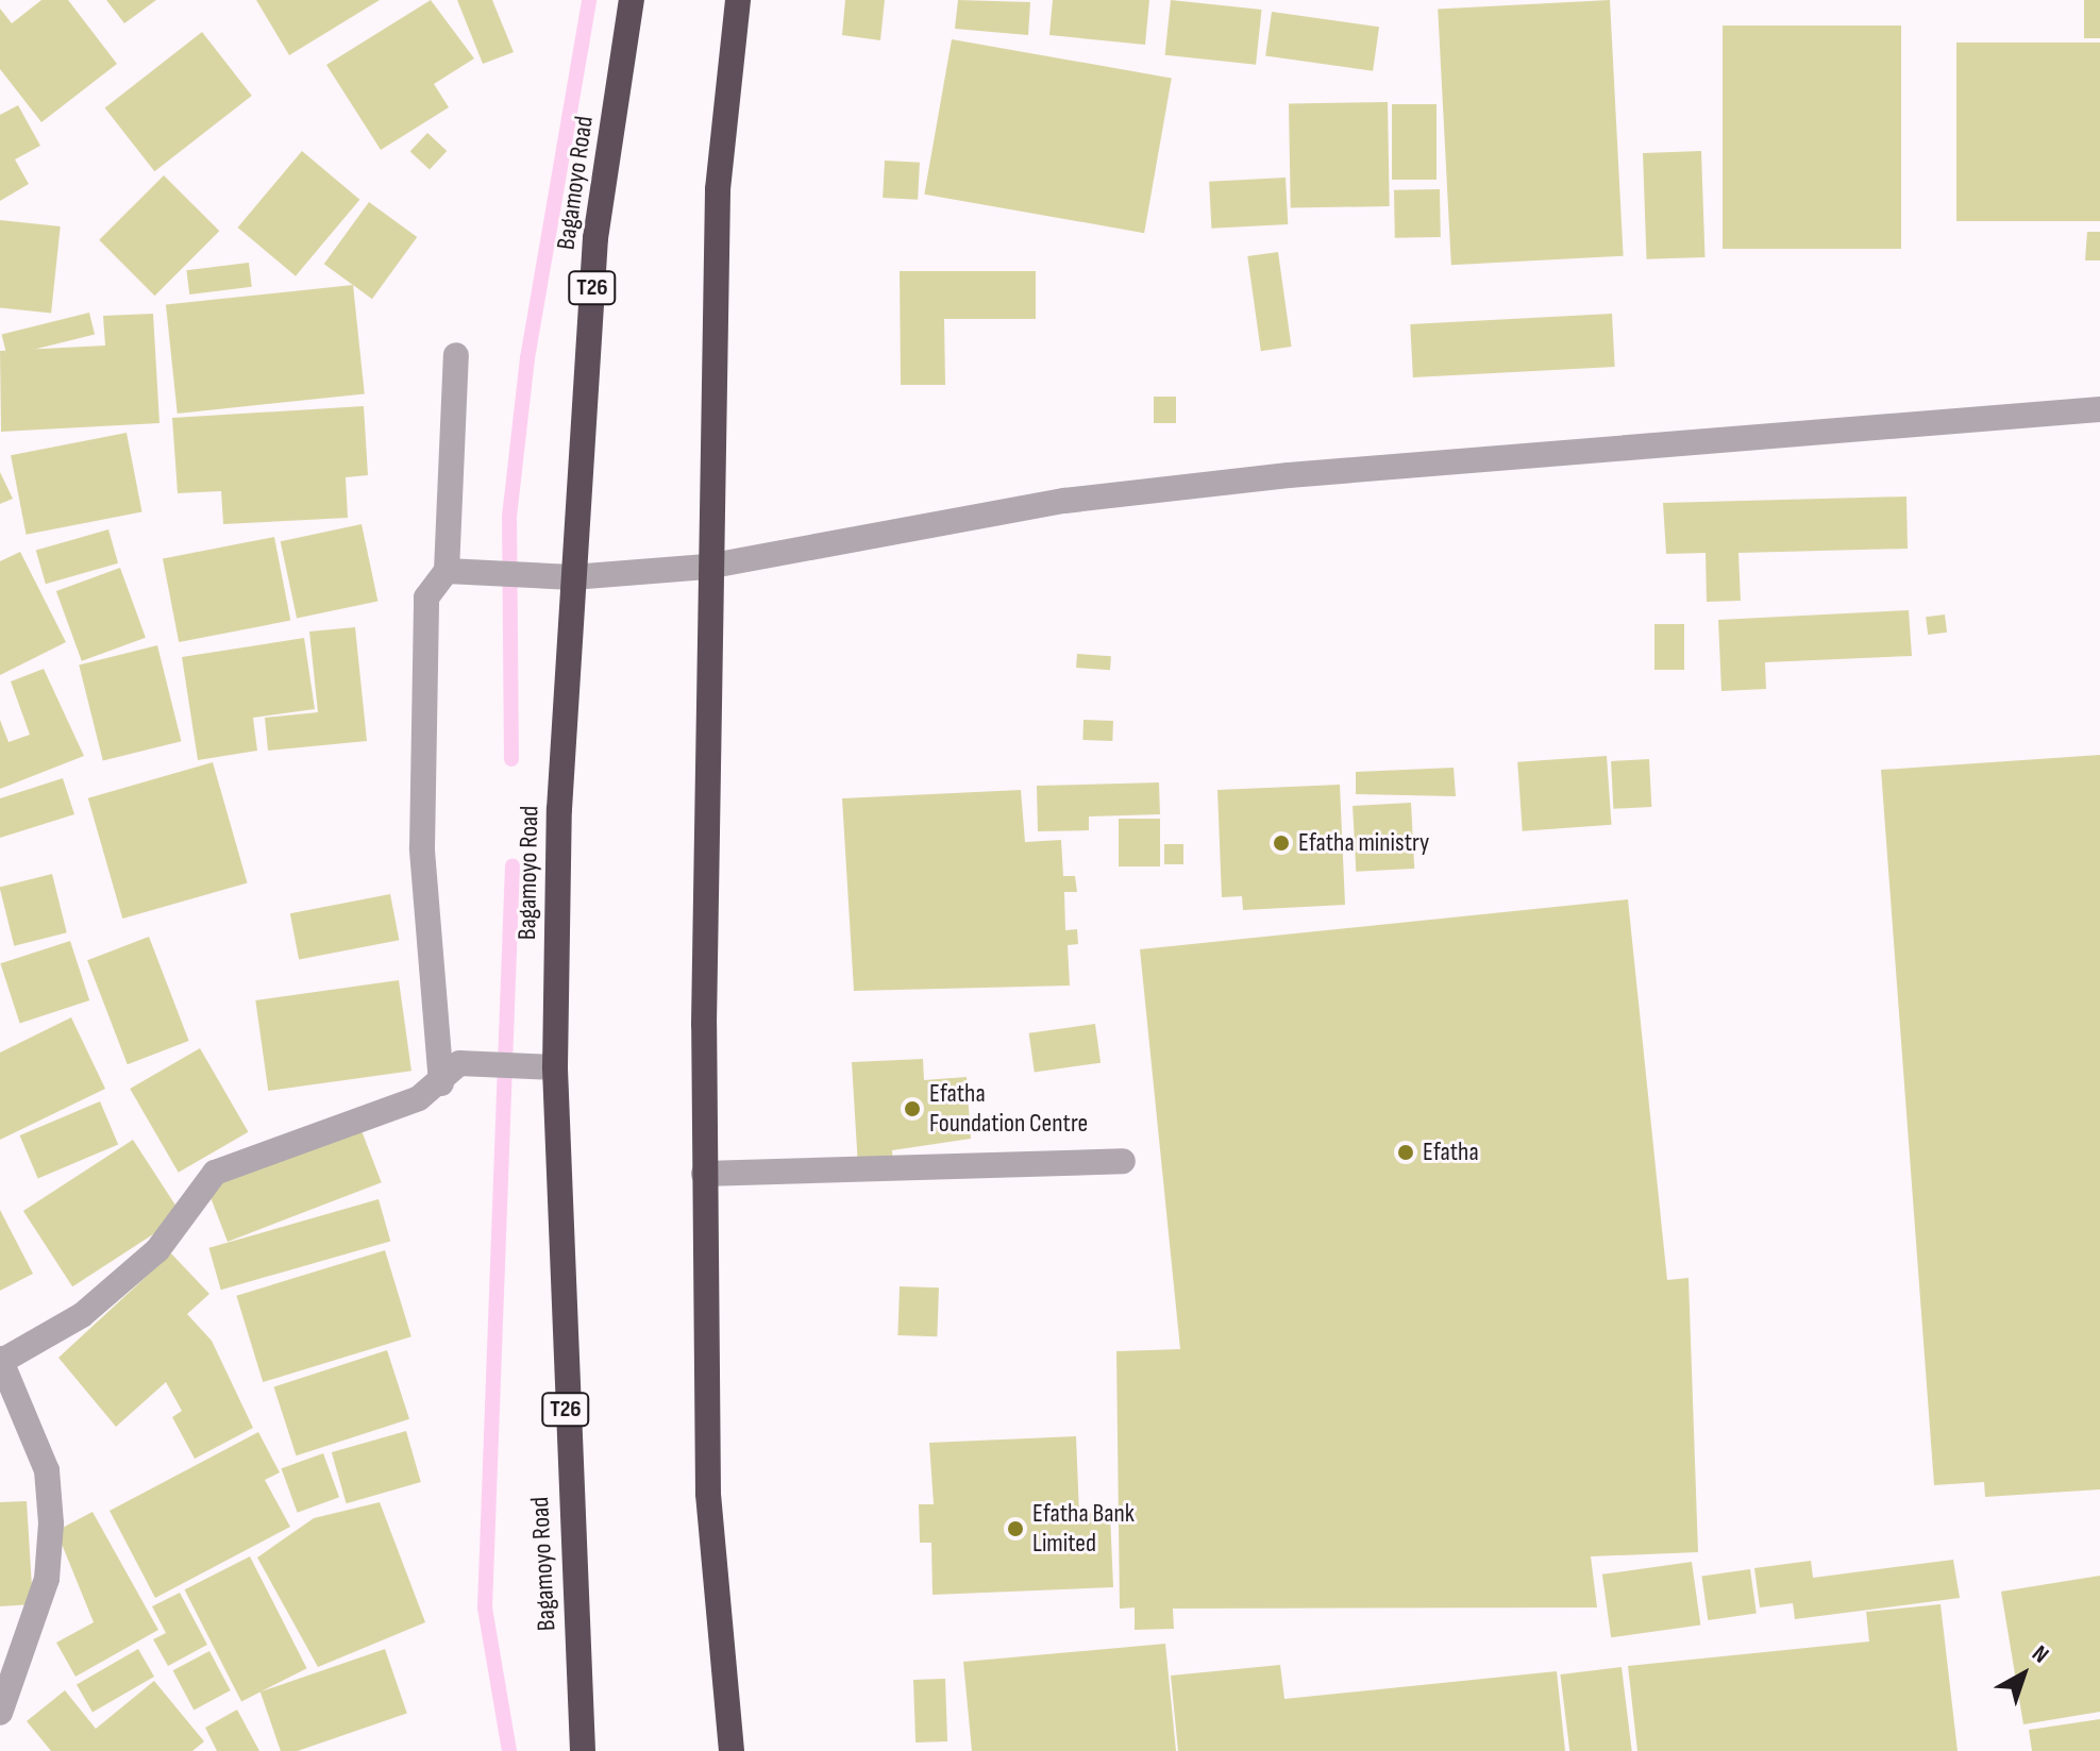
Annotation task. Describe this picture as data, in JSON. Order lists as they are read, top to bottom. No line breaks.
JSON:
{"streets":{"highway":["Bagamoyo Road","T26"]},"places":["Efatha ministry","Efatha Foundation Centre","Efatha","Efatha Bank Limited"],"north":"top right"}
